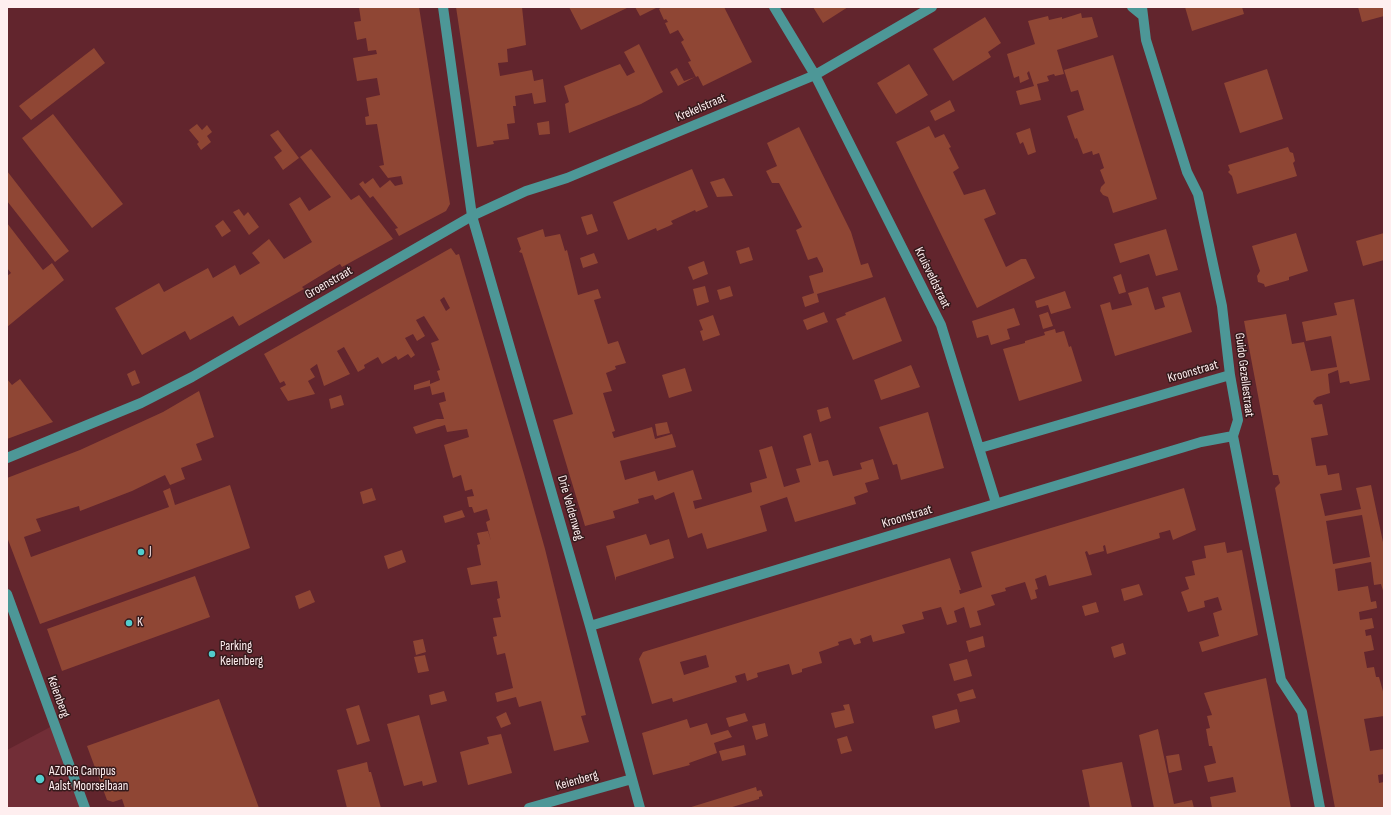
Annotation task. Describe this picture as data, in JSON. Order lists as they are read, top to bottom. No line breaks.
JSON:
{"streets":{"street":["Krekelstraat","Kruisveldstraat","Groenstraat","Kroonstraat","Guido Gezellestraat","Drie Veldenweg","Keienberg"]},"crossings":[["Krekelstraat","Kruisveldstraat"],["Krekelstraat","Groenstraat"],["Krekelstraat","Drie Veldenweg"],["Kruisveldstraat","Kroonstraat"],["Groenstraat","Drie Veldenweg"],["Kroonstraat","Guido Gezellestraat"],["Kroonstraat","Drie Veldenweg"],["Drie Veldenweg","Keienberg"]],"places":["J","K","Parking Keienberg","AZORG Campus Aalst Moorselbaan"]}
